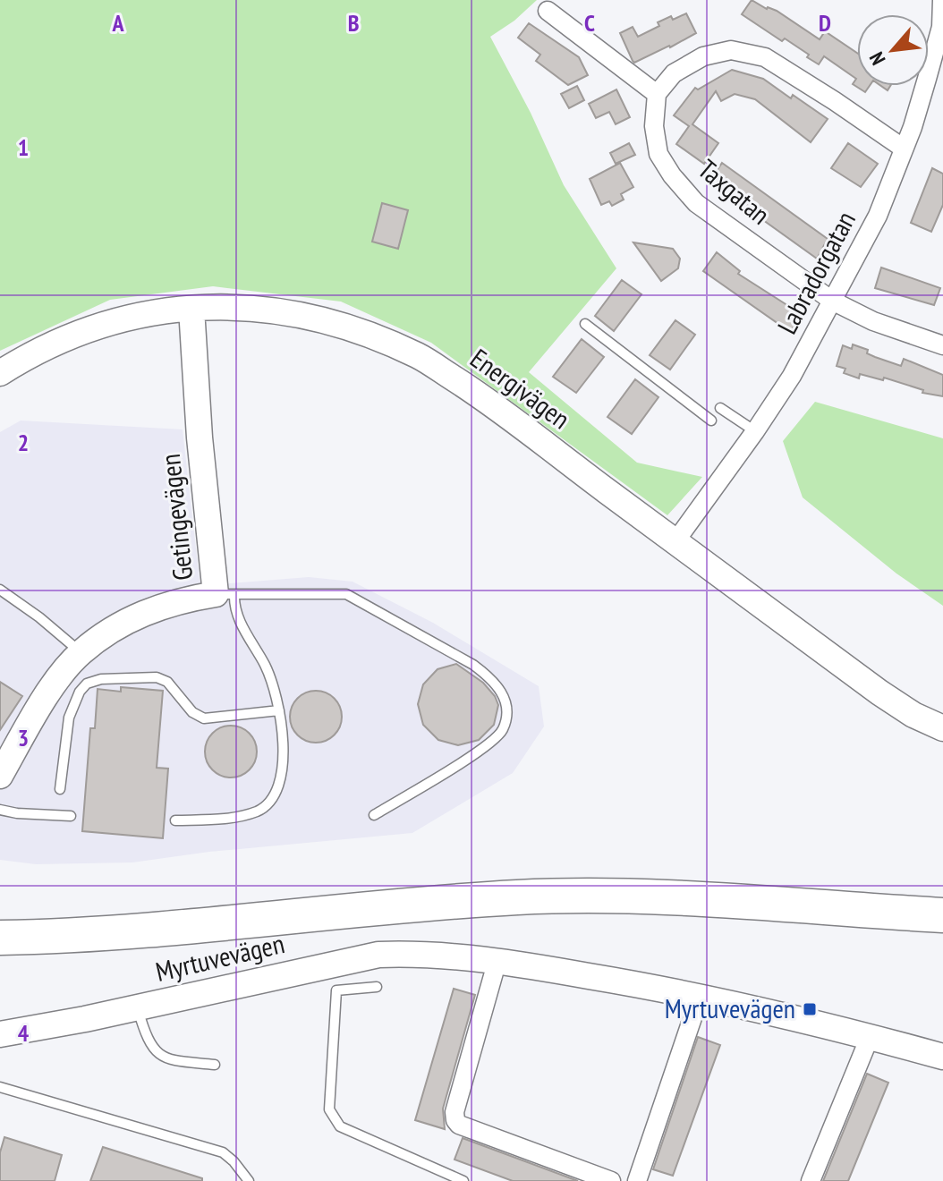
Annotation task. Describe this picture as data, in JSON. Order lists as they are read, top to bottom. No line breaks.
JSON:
{"streets":{"street":["Taxgatan","Labradorgatan","Energivägen","Getingevägen","Myrtuvevägen"]},"crossings":[["Taxgatan","Labradorgatan"],["Labradorgatan","Energivägen"],["Energivägen","Getingevägen"]],"places":{"transit":["Myrtuvevägen"]},"north":"bottom left","grid":{"columns":["A","B","C","D"],"rows":["1","2","3","4"]}}
